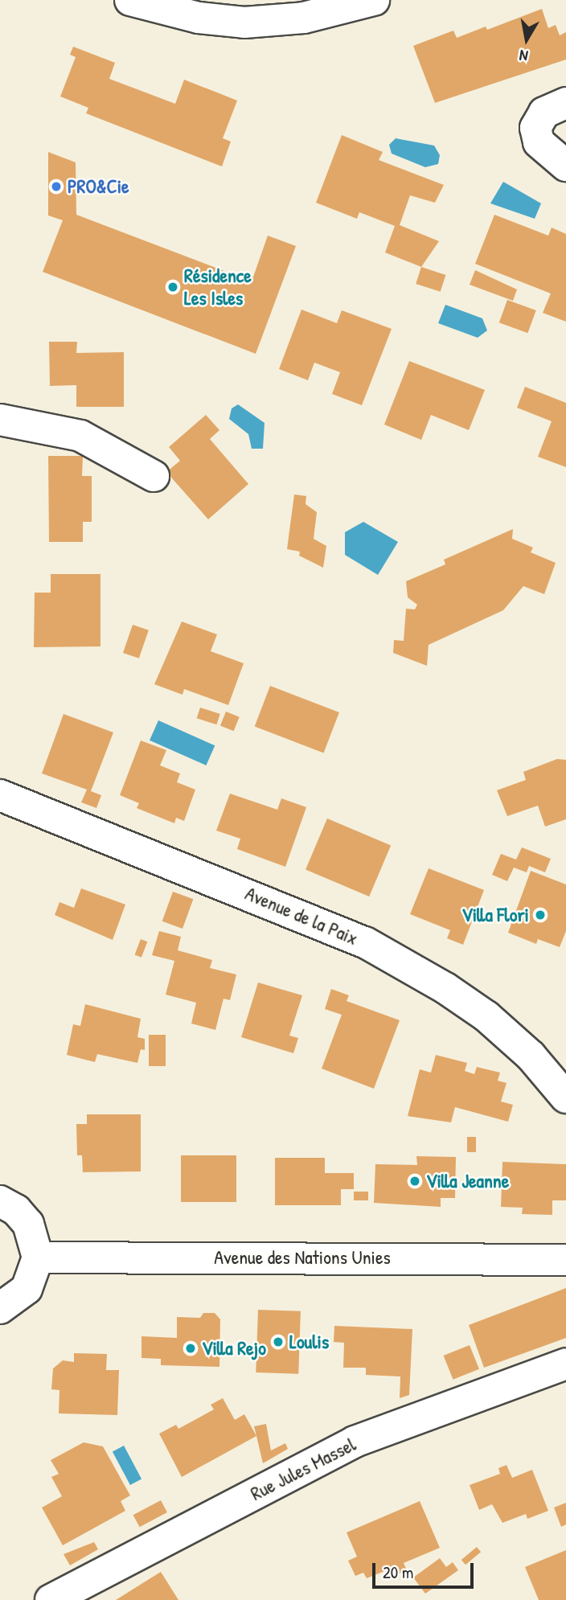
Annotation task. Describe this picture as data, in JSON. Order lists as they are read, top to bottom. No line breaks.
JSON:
{"streets":{"street":["Avenue de la Paix","Avenue des Nations Unies","Rue Jules Massel"]},"places":["PRO&Cie","Résidence Les Isles","Villa Flori","Villa Jeanne","Loulis","Villa Rejo"],"scale_bar":"20 m","north":"bottom"}
